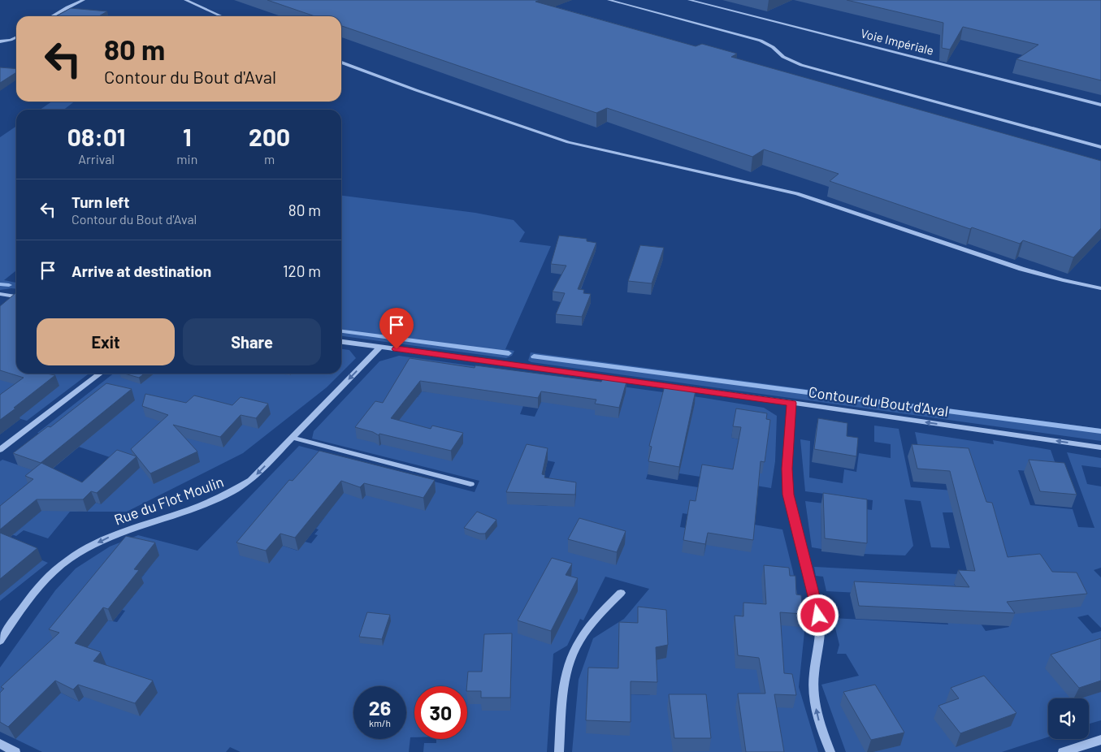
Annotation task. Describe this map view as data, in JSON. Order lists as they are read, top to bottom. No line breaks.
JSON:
{"streets":{"street":["Voie Impériale","Contour du Bout d'Aval","Rue du Flot Moulin"]},"crossings":[["Contour du Bout d'Aval","Rue du Flot Moulin"]],"one_way":["Contour du Bout d'Aval","Rue du Flot Moulin"],"page":{"turn":["80 m","Contour du Bout d'Aval"],"eta":["08:01","Arrival","1","min","200","m"],"list":[{"name":"Turn left","note":"Contour du Bout d'Aval","value":"80 m"},{"name":"Arrive at destination","value":"120 m"}],"buttons":["Exit","Share"],"speed":"26 km/h","limit":"30"}}
